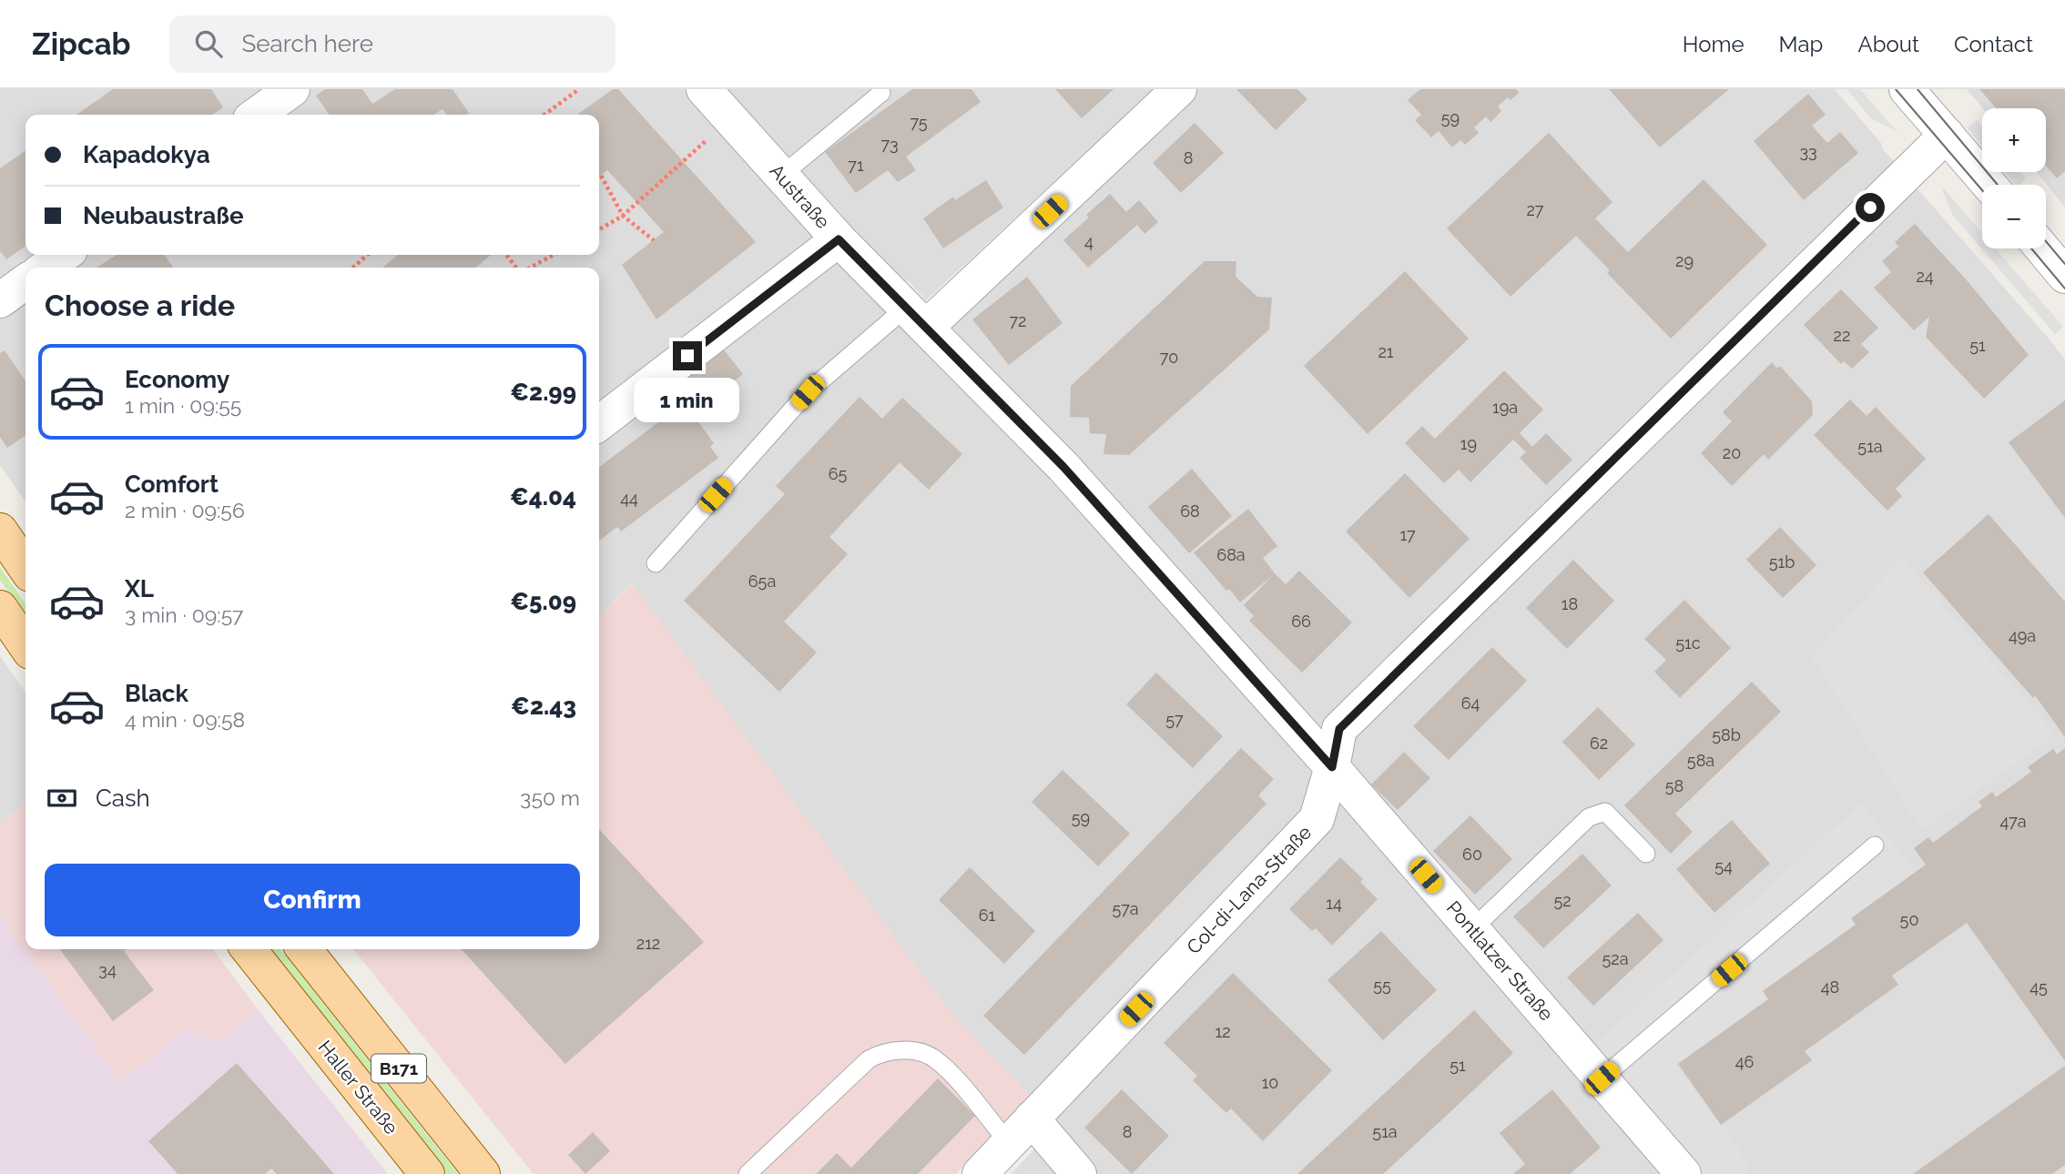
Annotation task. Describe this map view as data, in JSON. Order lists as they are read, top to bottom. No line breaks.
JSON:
{"streets":{"main road":["B171","Haller Straße"],"street":["Austraße","Col-di-Lana-Straße","Pontlatzer Straße"]},"crossings":[["Austraße","Pontlatzer Straße"],["Col-di-Lana-Straße","Pontlatzer Straße"]],"house_numbers":["59","75","73","33","8","71","27","4","29","24","72","22","51","21","70","19a","19","51a","20","65","44","68","17","68a","51b","65a","18","66","49a","51c","64","57","58b","62","58a","58","59","47a","60","54","52","14","57a","61","50","212","52a","34","55","48","45","12","46","51","10","8","51a"],"page":{"header":"Zipcab","search":"Search here","nav":["Home","Map","About","Contact"],"map_buttons":["+","−"],"banner":["Kapadokya","Neubaustraße"],"heading":"Choose a ride","list":[{"name":"Economy","note":"1 min · 09:55","value":"€2.99"},{"name":"Comfort","note":"2 min · 09:56","value":"€4.04"},{"name":"XL","note":"3 min · 09:57","value":"€5.09"},{"name":"Black","note":"4 min · 09:58","value":"€2.43"}],"bubble":"1 min","pay":["Cash","350 m"],"buttons":"Confirm"}}
